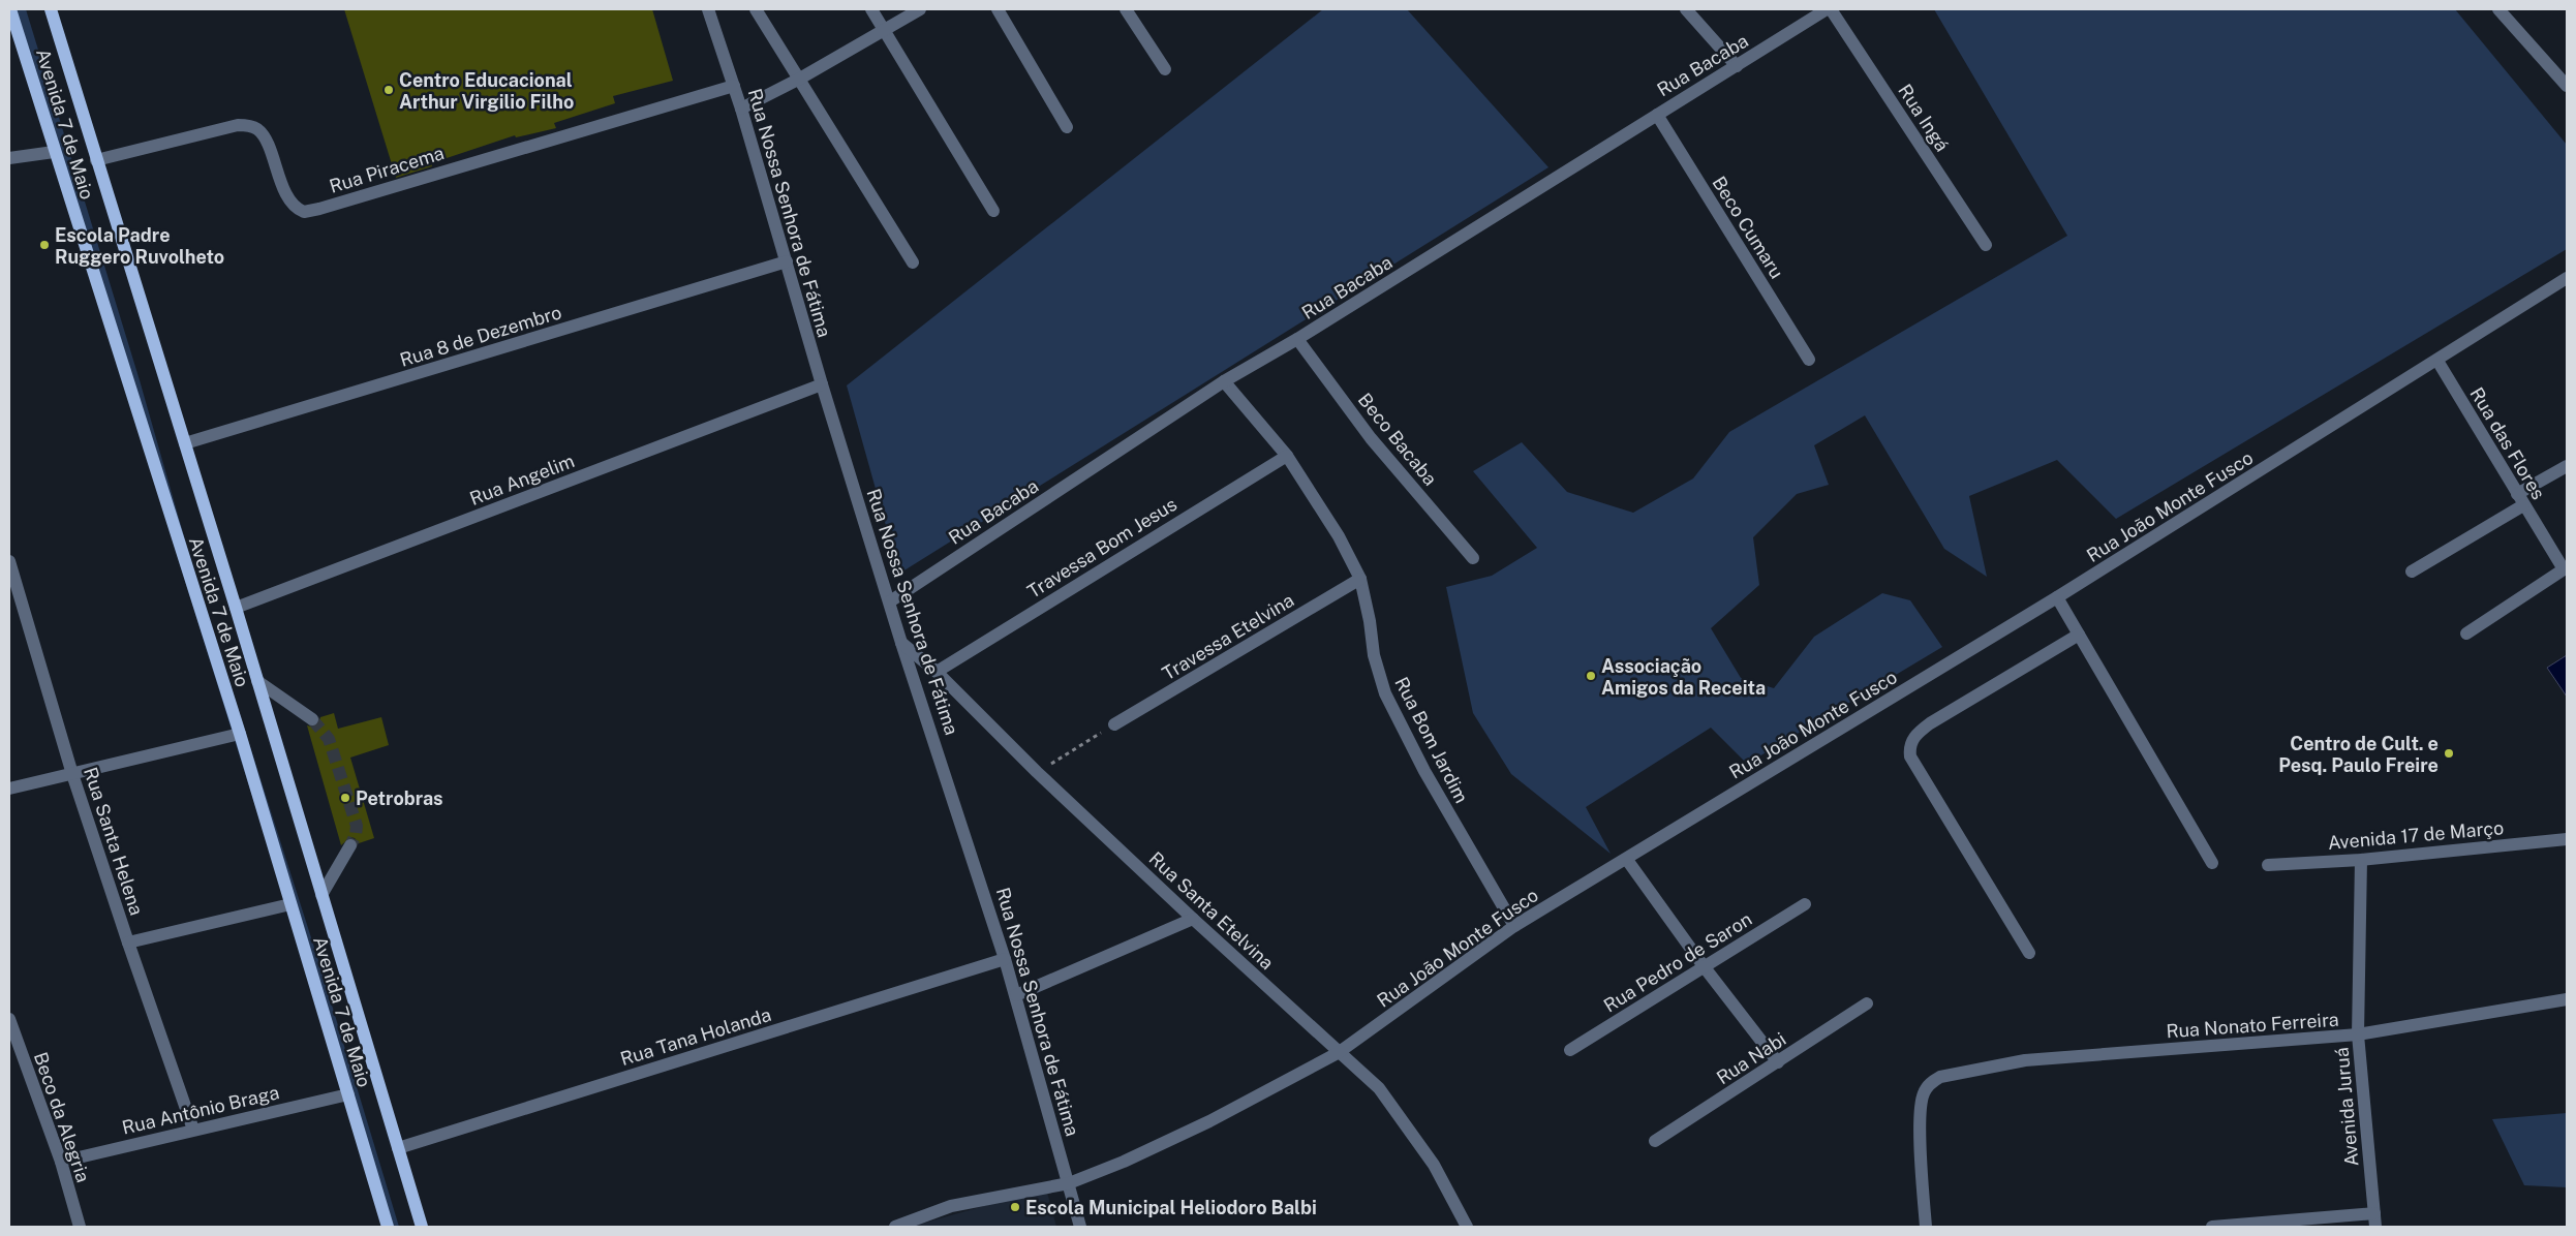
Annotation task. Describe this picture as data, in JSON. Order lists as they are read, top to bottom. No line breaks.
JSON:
{"streets":{"main road":["Avenida 7 de Maio"],"street":["Rua Bacaba","Rua Ingá","Rua Piracema","Rua Nossa Senhora de Fátima","Beco Cumaru","Rua 8 de Dezembro","Beco Bacaba","Rua das Flores","Rua Angelim","Rua João Monte Fusco","Travessa Bom Jesus","Travessa Etelvina","Rua Bom Jardim","Avenida 17 de Março","Rua Santa Helena","Rua Santa Etelvina","Rua Pedro de Saron","Rua Nonato Ferreira","Rua Tana Holanda","Rua Nabi","Avenida Juruá","Rua Antônio Braga","Beco da Alegria"]},"crossings":[["Rua Bacaba","Rua Ingá"],["Rua Bacaba","Rua Nossa Senhora de Fátima"],["Rua Bacaba","Beco Cumaru"],["Rua Bacaba","Beco Bacaba"],["Rua Bacaba","Rua Bom Jardim"],["Avenida 7 de Maio","Rua Piracema"],["Avenida 7 de Maio","Rua 8 de Dezembro"],["Avenida 7 de Maio","Rua Angelim"],["Avenida 7 de Maio","Rua Tana Holanda"],["Avenida 7 de Maio","Rua Antônio Braga"],["Rua Piracema","Rua Nossa Senhora de Fátima"],["Rua Nossa Senhora de Fátima","Rua 8 de Dezembro"],["Rua Nossa Senhora de Fátima","Rua Angelim"],["Rua Nossa Senhora de Fátima","Rua João Monte Fusco"],["Rua Nossa Senhora de Fátima","Rua Santa Etelvina"],["Rua Nossa Senhora de Fátima","Rua Tana Holanda"],["Rua das Flores","Rua João Monte Fusco"],["Rua João Monte Fusco","Rua Bom Jardim"],["Rua João Monte Fusco","Rua Santa Etelvina"],["Travessa Bom Jesus","Rua Bom Jardim"],["Travessa Bom Jesus","Rua Santa Etelvina"],["Travessa Etelvina","Rua Bom Jardim"],["Avenida 17 de Março","Avenida Juruá"],["Rua Santa Helena","Rua Antônio Braga"],["Rua Nonato Ferreira","Avenida Juruá"],["Rua Antônio Braga","Beco da Alegria"]],"places":["Centro Educacional Arthur Virgilio Filho","Escola Padre Ruggero Ruvolheto","Associação Amigos da Receita","Centro de Cult. e Pesq. Paulo Freire","Petrobras","Escola Municipal Heliodoro Balbi"]}
